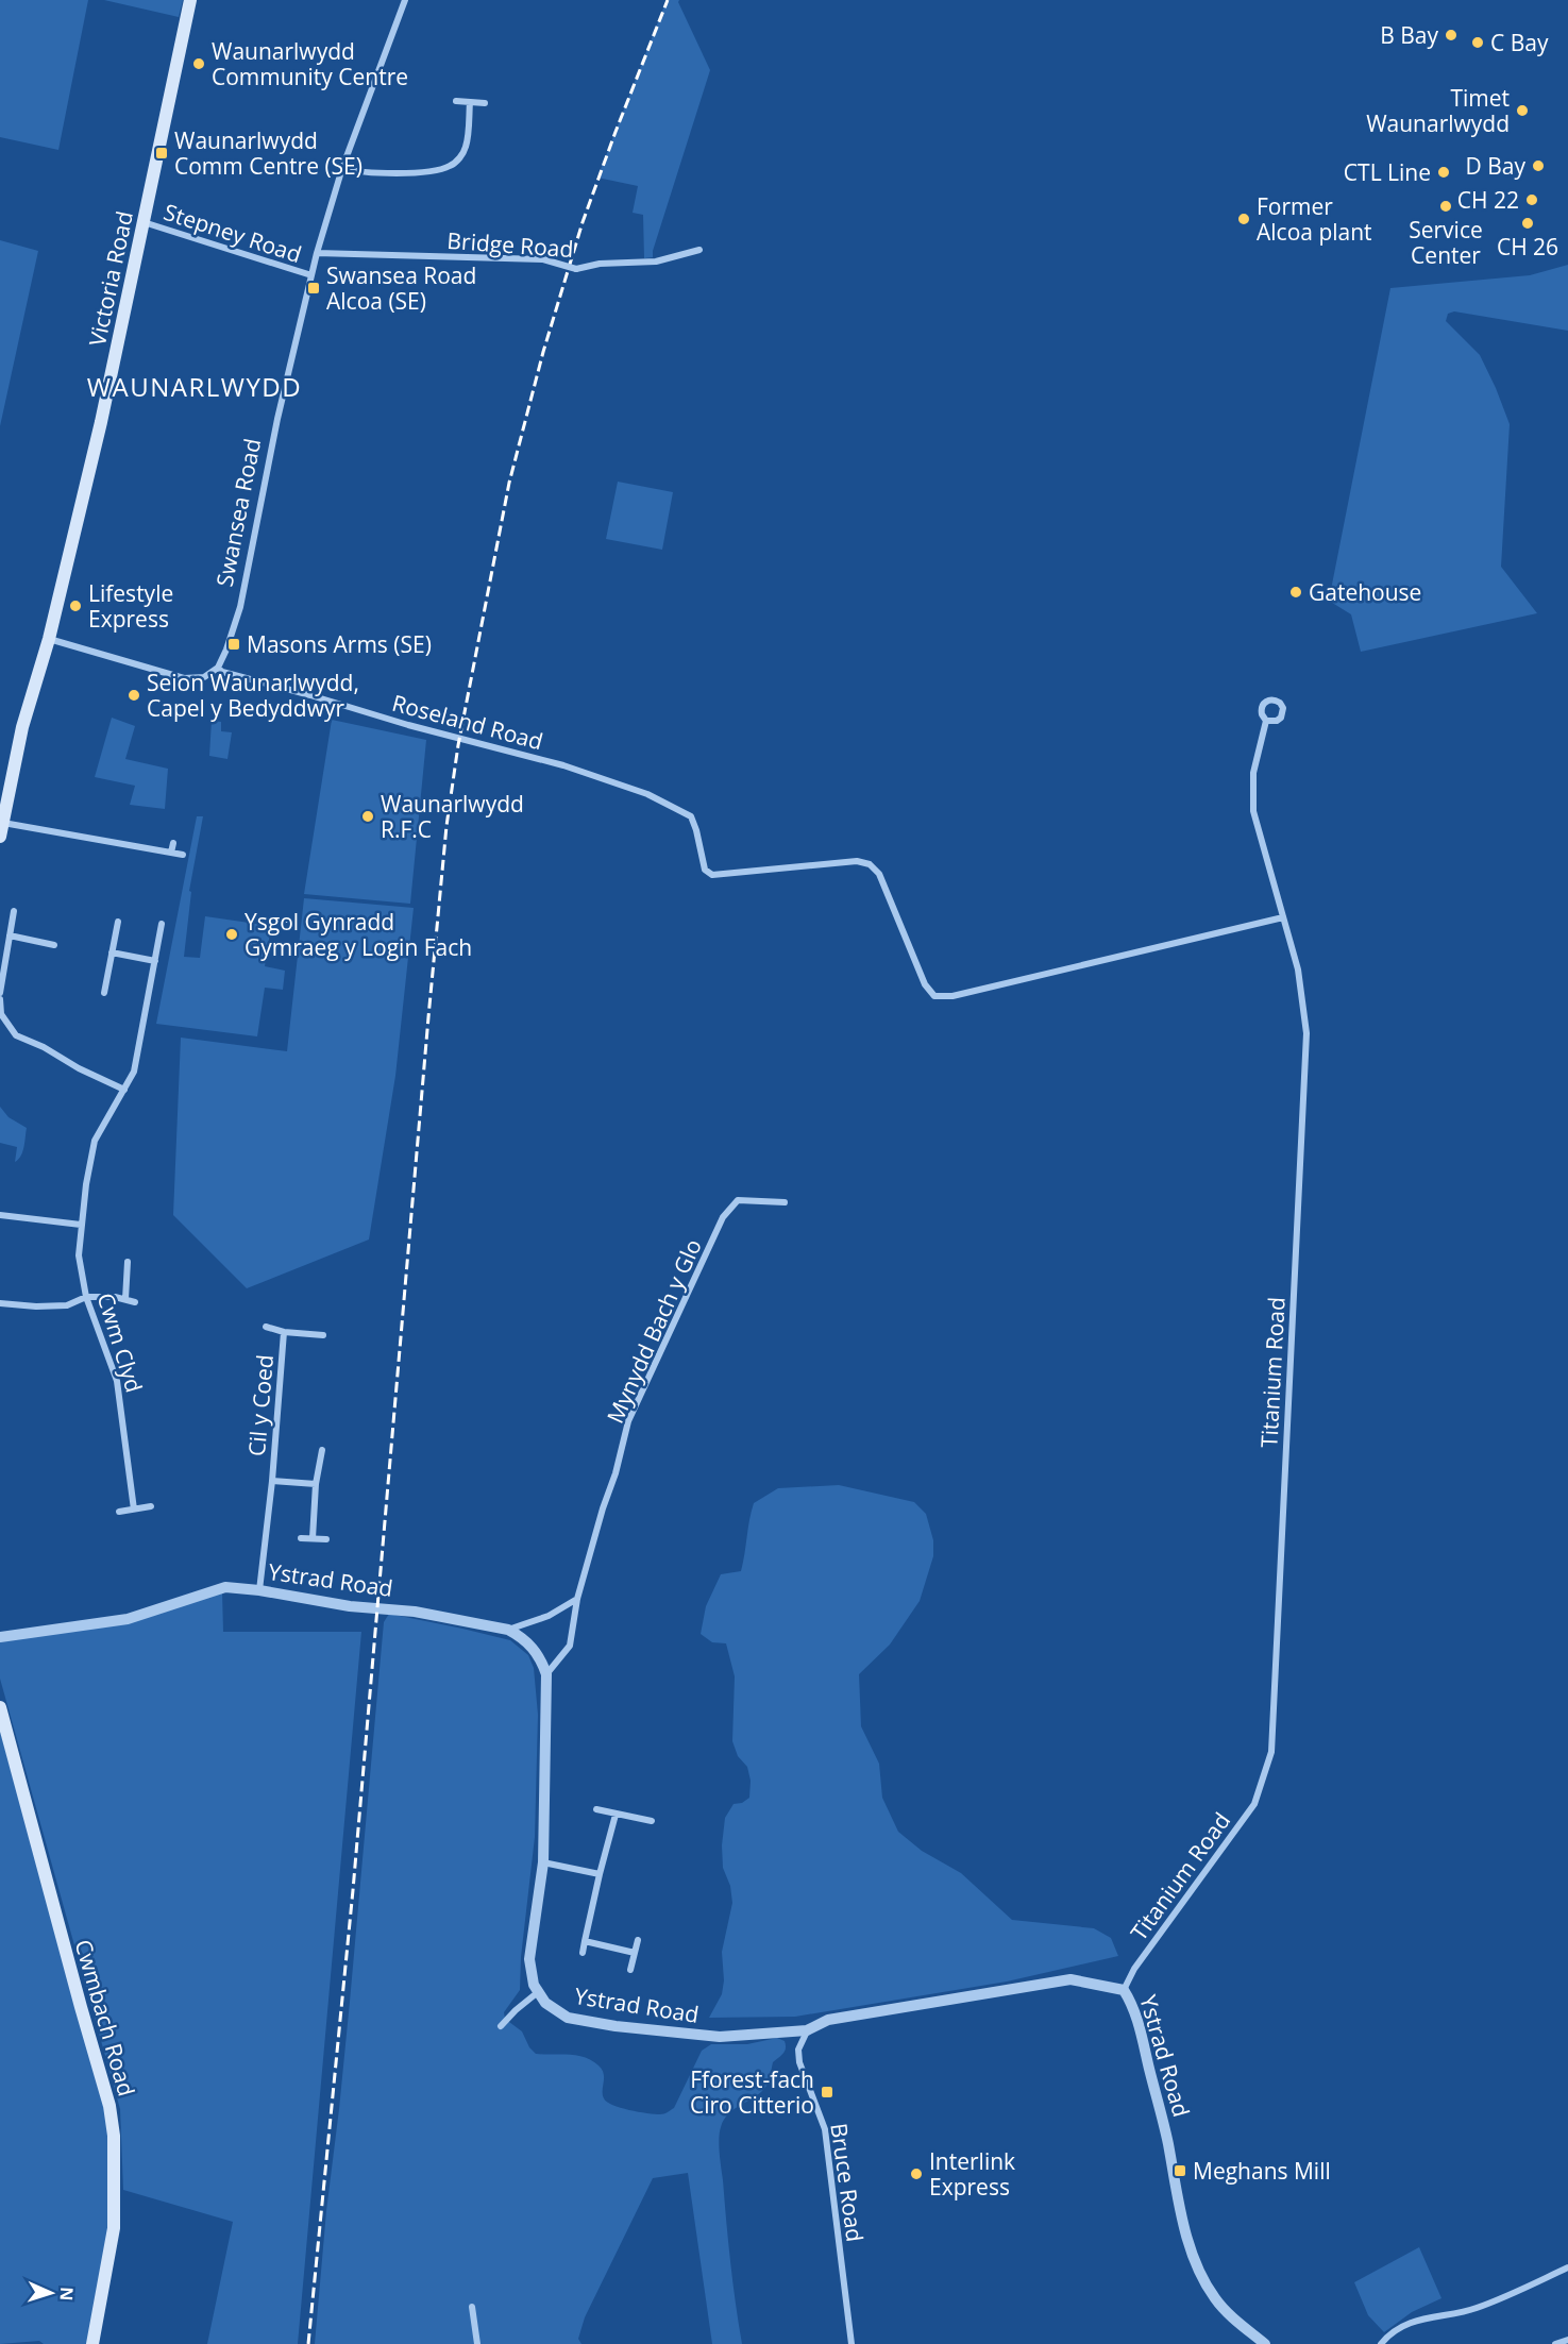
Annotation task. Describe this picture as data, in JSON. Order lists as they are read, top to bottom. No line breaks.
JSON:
{"streets":{"main road":["Victoria Road","Cwmbach Road"],"street":["Stepney Road","Bridge Road","Swansea Road","Roseland Road","Mynydd Bach y Glo","Cwm Clyd","Titanium Road","Cil y Coed","Ystrad Road","Bruce Road"]},"crossings":[["Stepney Road","Victoria Road"],["Stepney Road","Swansea Road"],["Bridge Road","Swansea Road"],["Swansea Road","Roseland Road"],["Roseland Road","Titanium Road"],["Mynydd Bach y Glo","Ystrad Road"],["Titanium Road","Ystrad Road"],["Cil y Coed","Ystrad Road"],["Ystrad Road","Bruce Road"]],"districts":["WAUNARLWYDD"],"places":{"other":["B Bay","C Bay","Waunarlwydd Community Centre","Timet Waunarlwydd","D Bay","CTL Line","CH 22","Service Center","Former Alcoa plant","CH 26","Gatehouse","Lifestyle Express","Seion Waunarlwydd, Capel y Bedyddwyr","Waunarlwydd R.F.C","Ysgol Gynradd Gymraeg y Login Fach","Interlink Express"],"transit":["Waunarlwydd Comm Centre (SE)","Swansea Road Alcoa (SE)","Masons Arms (SE)","Fforest-fach Ciro Citterio","Meghans Mill"]},"north":"right"}
